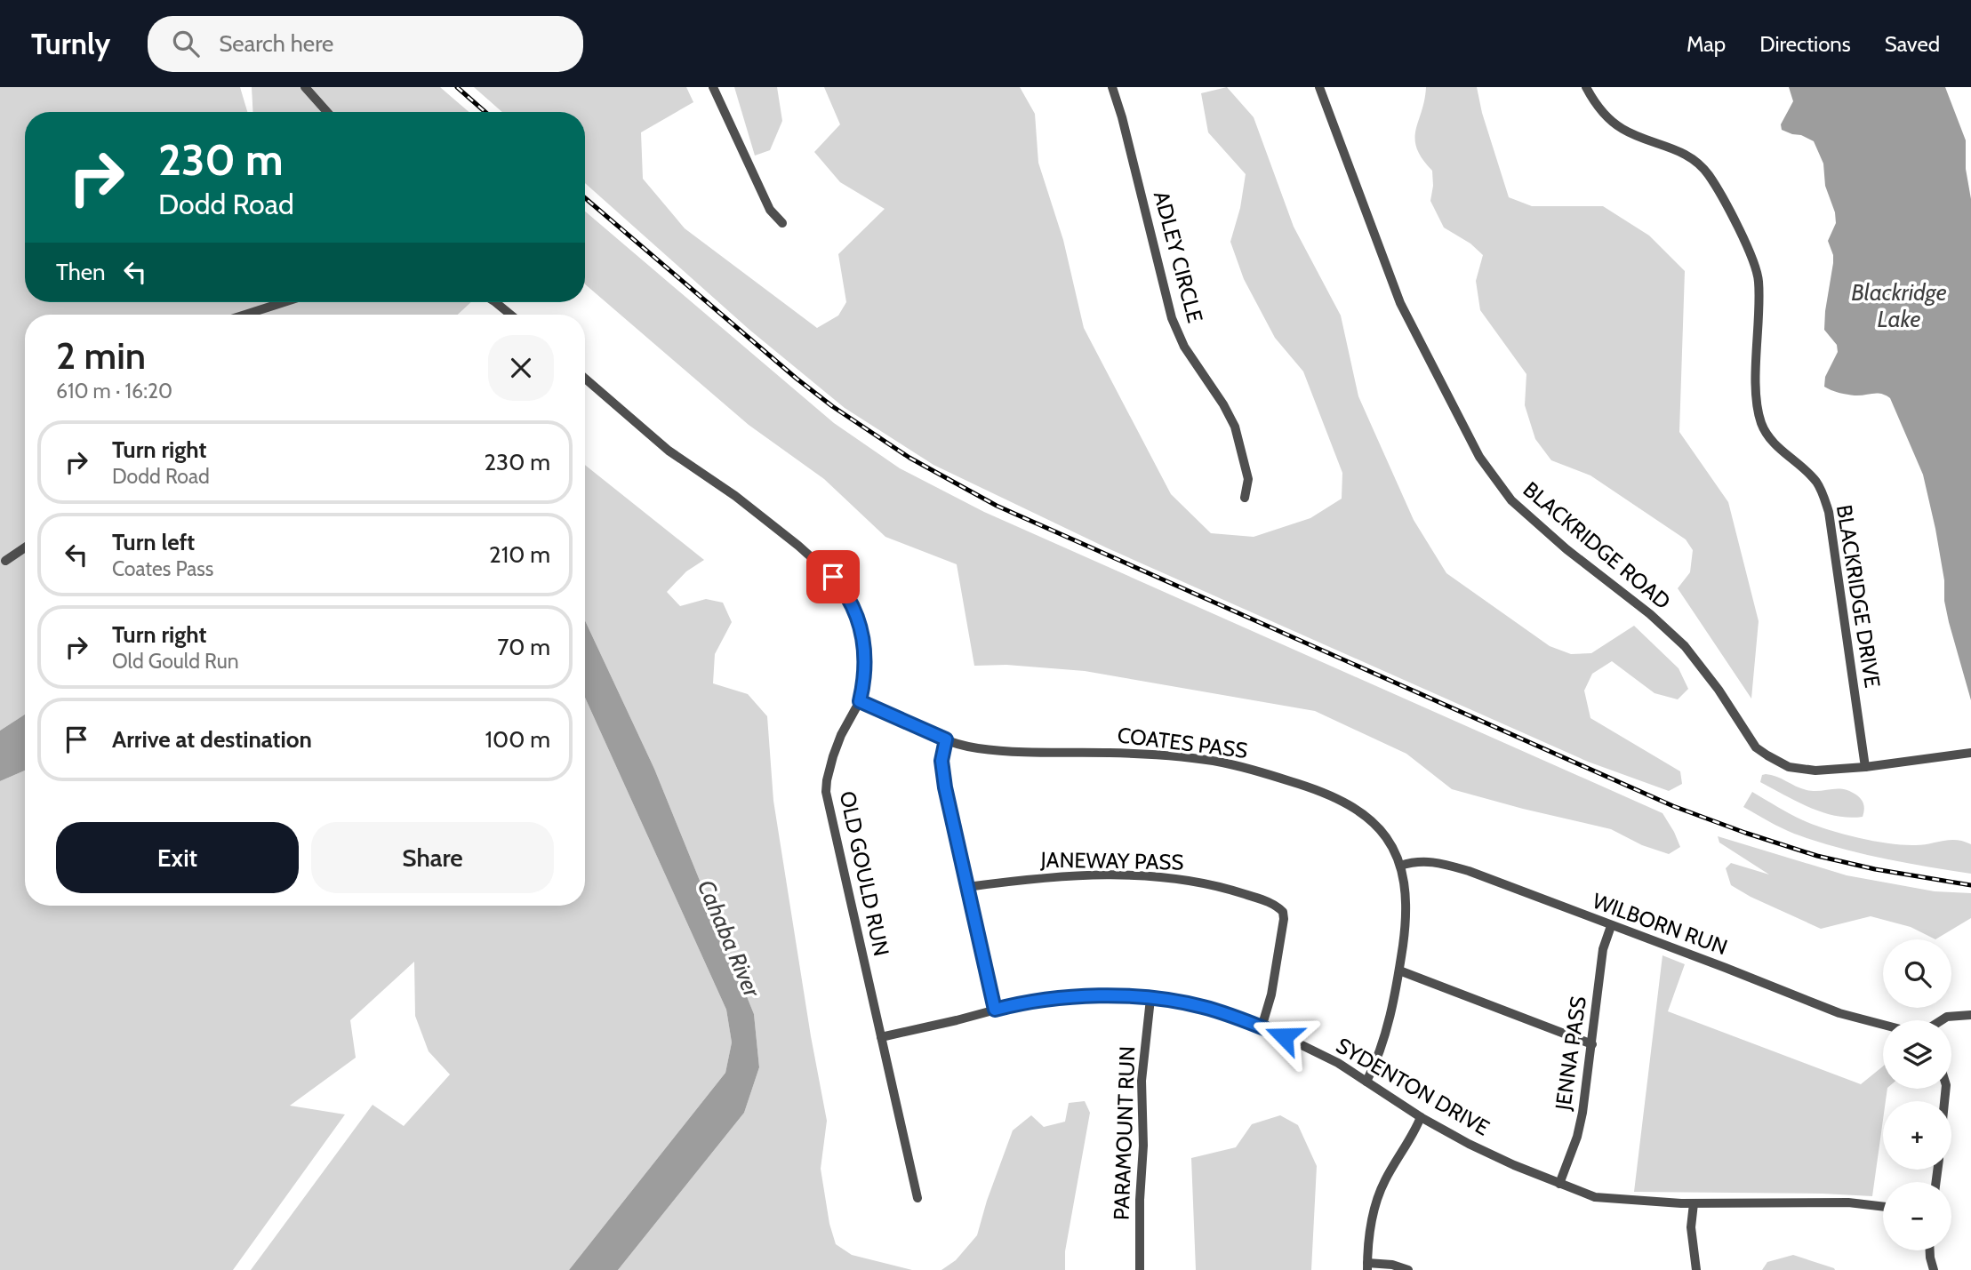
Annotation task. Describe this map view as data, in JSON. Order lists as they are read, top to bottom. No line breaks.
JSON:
{"streets":{"street":["ADLEY CIRCLE","BLACKRIDGE ROAD","BLACKRIDGE DRIVE","COATES PASS","JANEWAY PASS","OLD GOULD RUN","WILBORN RUN","JENNA PASS","SYDENTON DRIVE","PARAMOUNT RUN"]},"crossings":[["BLACKRIDGE ROAD","BLACKRIDGE DRIVE"],["COATES PASS","OLD GOULD RUN"],["COATES PASS","WILBORN RUN"],["COATES PASS","SYDENTON DRIVE"],["JANEWAY PASS","SYDENTON DRIVE"],["OLD GOULD RUN","SYDENTON DRIVE"],["WILBORN RUN","JENNA PASS"],["JENNA PASS","SYDENTON DRIVE"],["SYDENTON DRIVE","PARAMOUNT RUN"]],"water":["Blackridge Lake","Cahaba River"],"page":{"header":"Turnly","search":"Search here","nav":["Map","Directions","Saved"],"turn":["230 m","Dodd Road"],"then":"Then","heading":["2 min","610 m · 16:20"],"list":[{"name":"Turn right","note":"Dodd Road","value":"230 m"},{"name":"Turn left","note":"Coates Pass","value":"210 m"},{"name":"Turn right","note":"Old Gould Run","value":"70 m"},{"name":"Arrive at destination","value":"100 m"}],"buttons":["Exit","Share"],"map_buttons":["+","−"]}}
